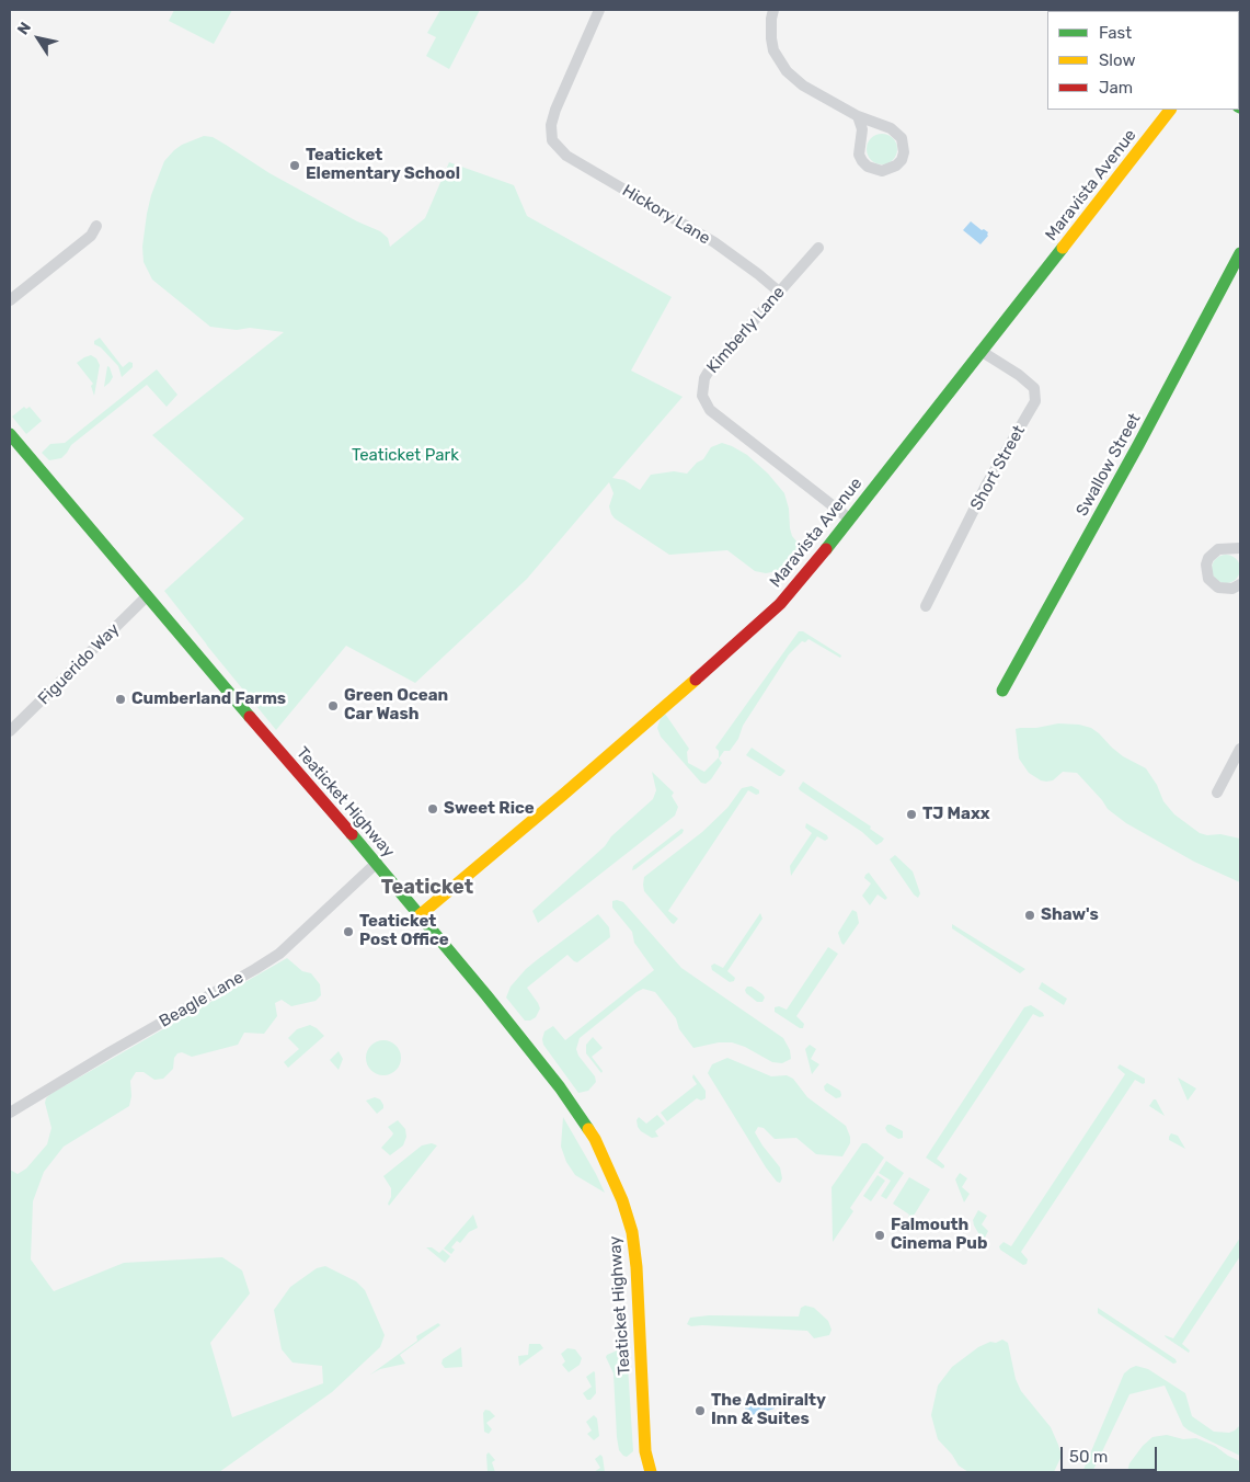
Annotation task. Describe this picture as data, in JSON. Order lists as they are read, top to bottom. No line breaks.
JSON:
{"streets":{"main road":["Maravista Avenue","Swallow Street","Teaticket Highway"],"street":["Hickory Lane","Kimberly Lane","Short Street","Figuerido Way","Beagle Lane"]},"crossings":[["Maravista Avenue","Kimberly Lane"],["Maravista Avenue","Short Street"],["Maravista Avenue","Teaticket Highway"],["Hickory Lane","Kimberly Lane"],["Figuerido Way","Teaticket Highway"],["Teaticket Highway","Beagle Lane"]],"districts":["Teaticket"],"parks":["Teaticket Park"],"places":["Teaticket Elementary School","Cumberland Farms","Green Ocean Car Wash","Sweet Rice","TJ Maxx","Shaw's","Teaticket Post Office","Falmouth Cinema Pub","The Admiralty Inn & Suites"],"legend":["Fast","Slow","Jam"],"scale_bar":"50 m","north":"top left"}
